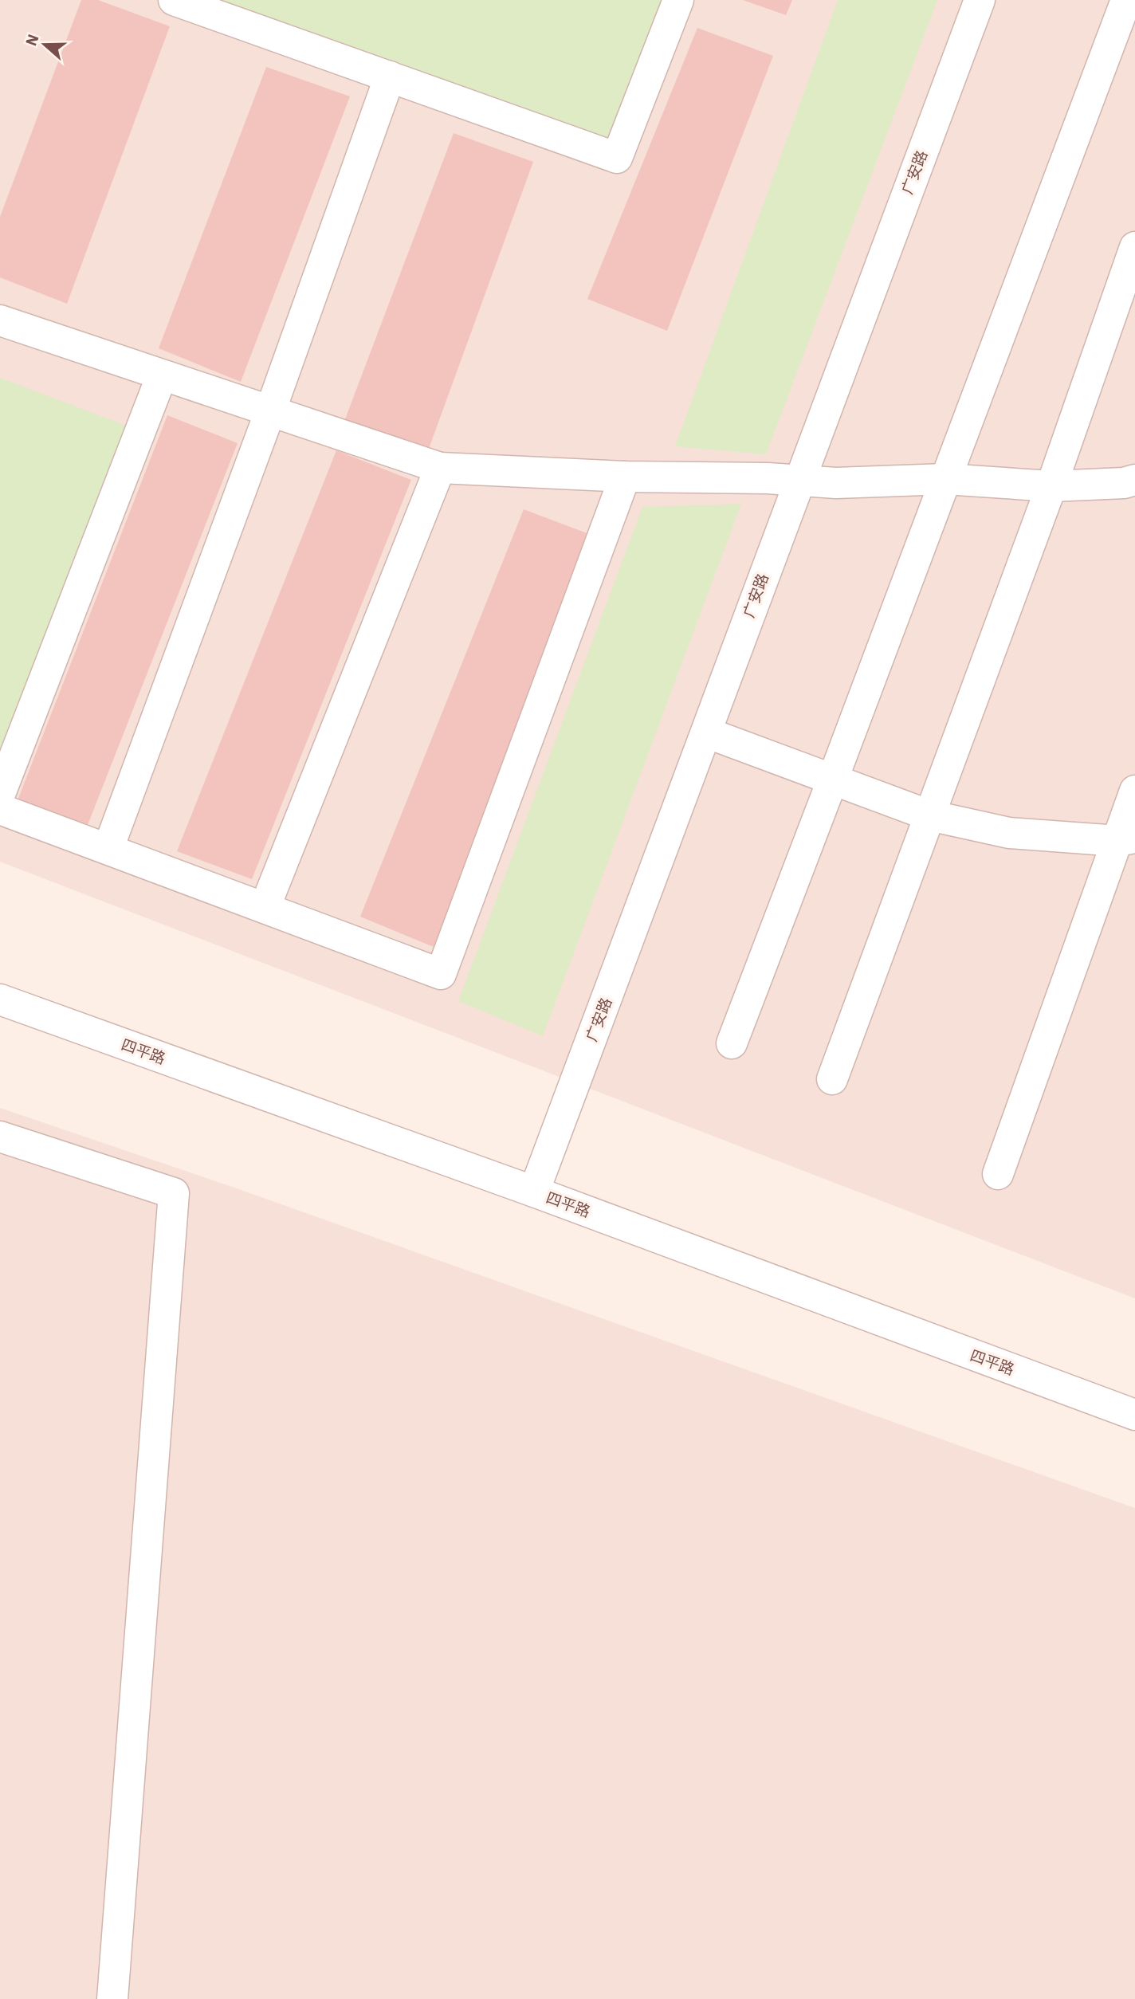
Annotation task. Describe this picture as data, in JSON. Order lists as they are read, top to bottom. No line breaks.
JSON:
{"streets":{"street":["广安路","四平路"]},"crossings":[["广安路","四平路"]],"north":"left"}
